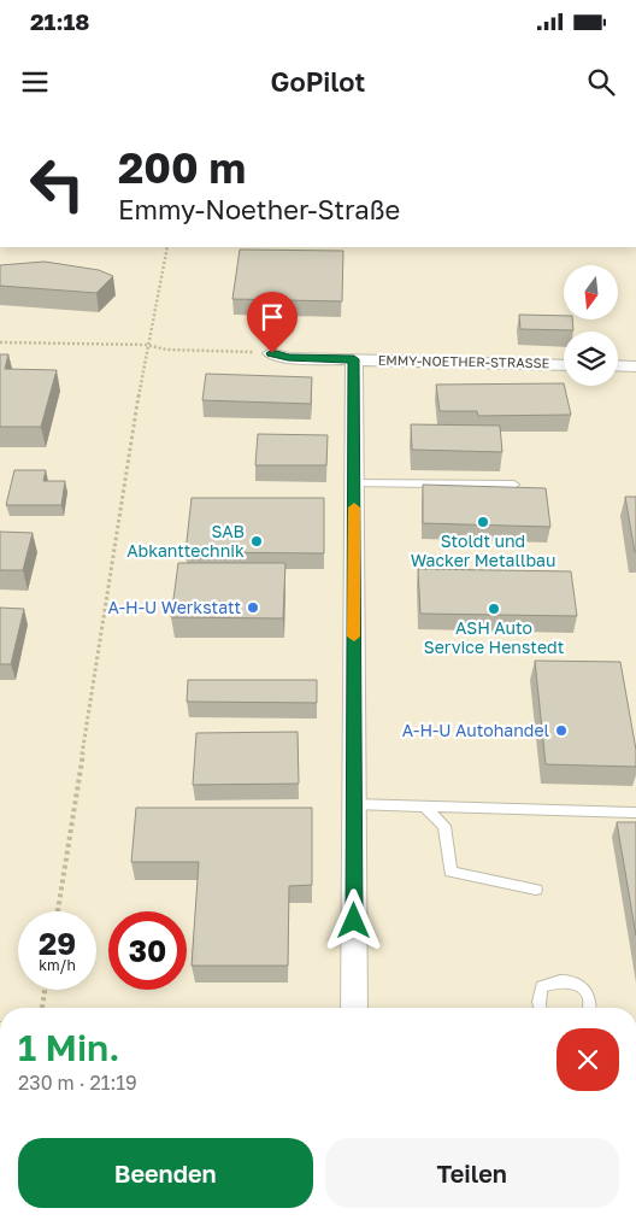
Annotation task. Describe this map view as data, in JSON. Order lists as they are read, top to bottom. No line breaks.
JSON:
{"streets":{"street":["EMMY-NOETHER-STRASSE"]},"places":["Stoldt und Wacker Metallbau","SAB Abkanttechnik","A-H-U Werkstatt","ASH Auto Service Henstedt","A-H-U Autohandel"],"north":"bottom","page":{"status":"21:18","header":"GoPilot","turn":["200 m","Emmy-Noether-Straße"],"speed":"29 km/h","limit":"30","heading":["1 Min.","230 m · 21:19"],"buttons":["Beenden","Teilen"]}}
